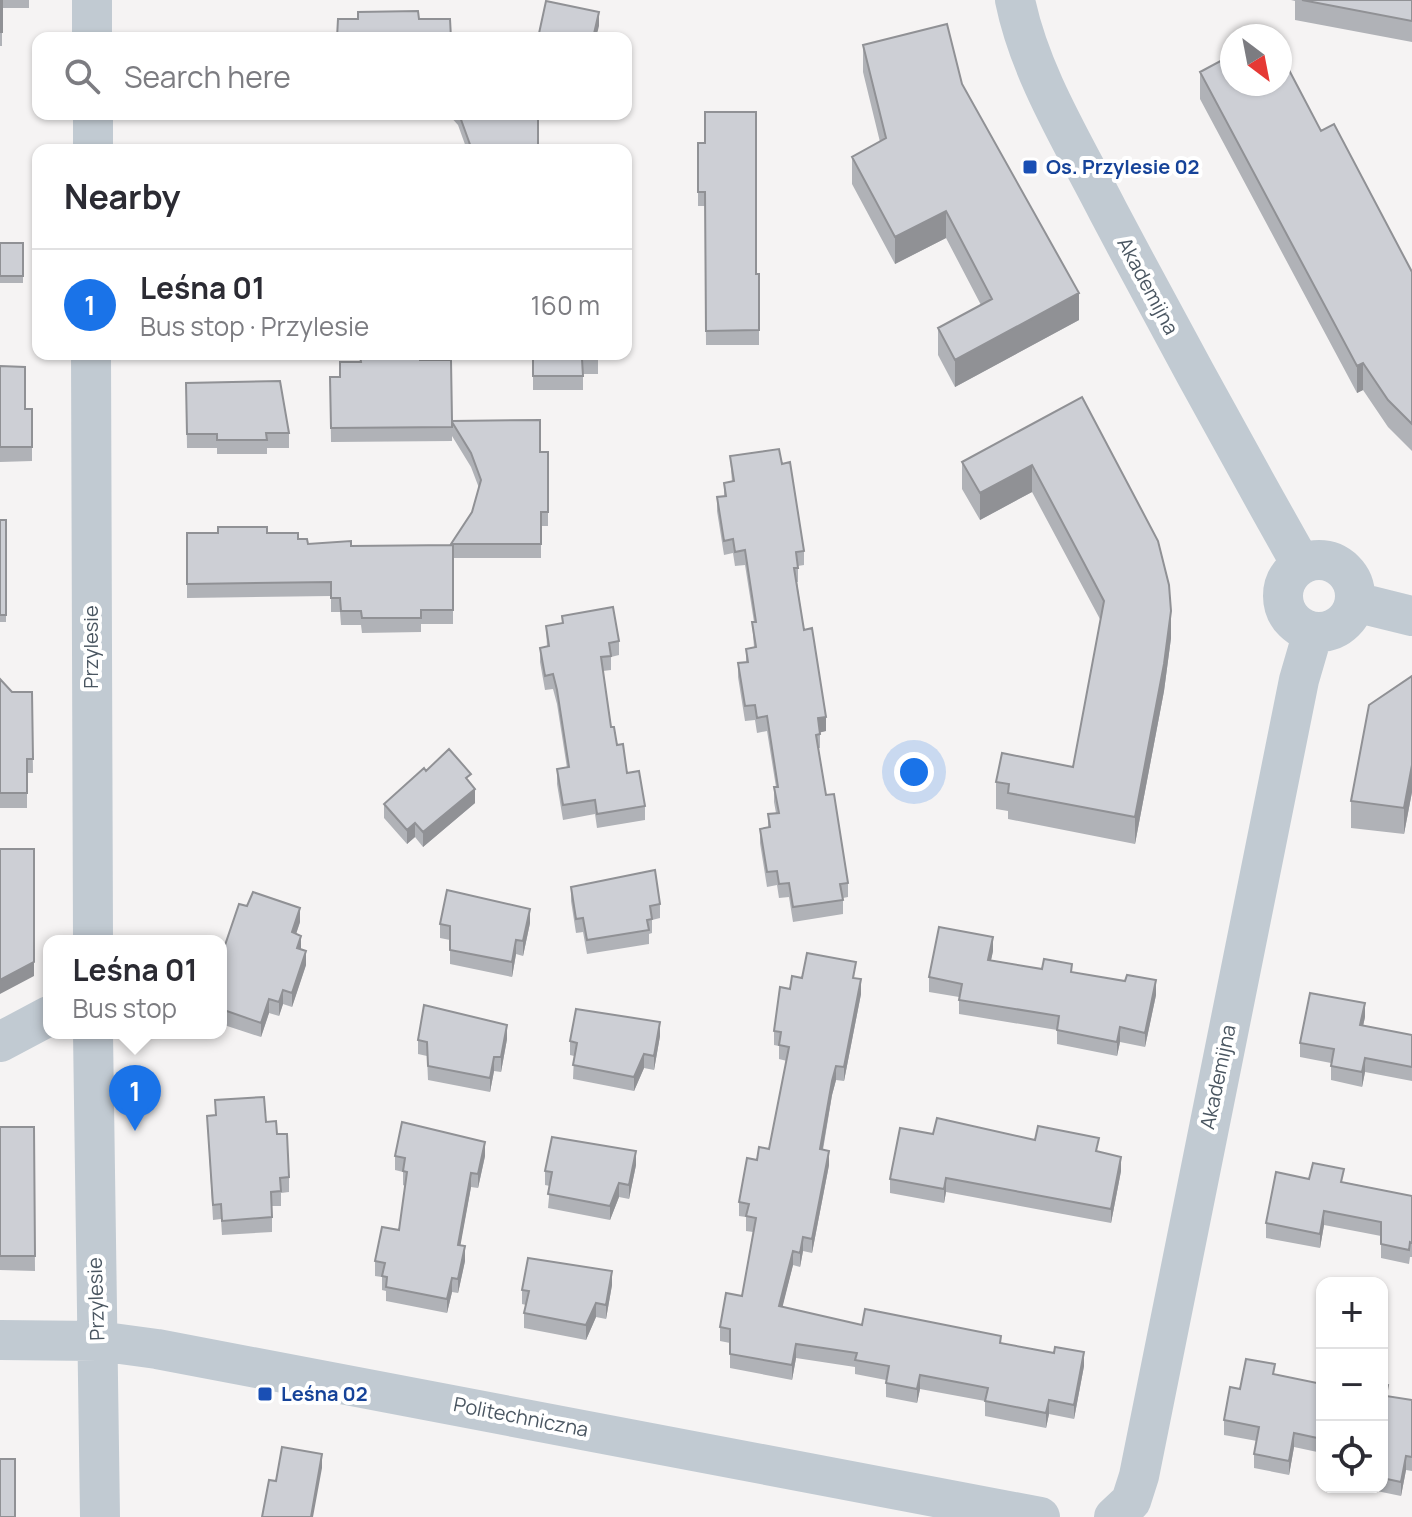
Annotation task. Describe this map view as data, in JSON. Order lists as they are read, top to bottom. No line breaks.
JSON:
{"streets":{"street":["Akademijna","Przylesie","Politechniczna"]},"crossings":[["Przylesie","Politechniczna"]],"places":{"transit":["Os. Przylesie 02","Leśna 02"]},"north":"bottom right","page":{"search":"Search here","heading":"Nearby","list":[{"mark":"1","name":"Leśna 01","note":"Bus stop · Przylesie","value":"160 m"}],"popup":["Leśna 01","Bus stop"],"pins":"1","map_buttons":["+","−"]}}
